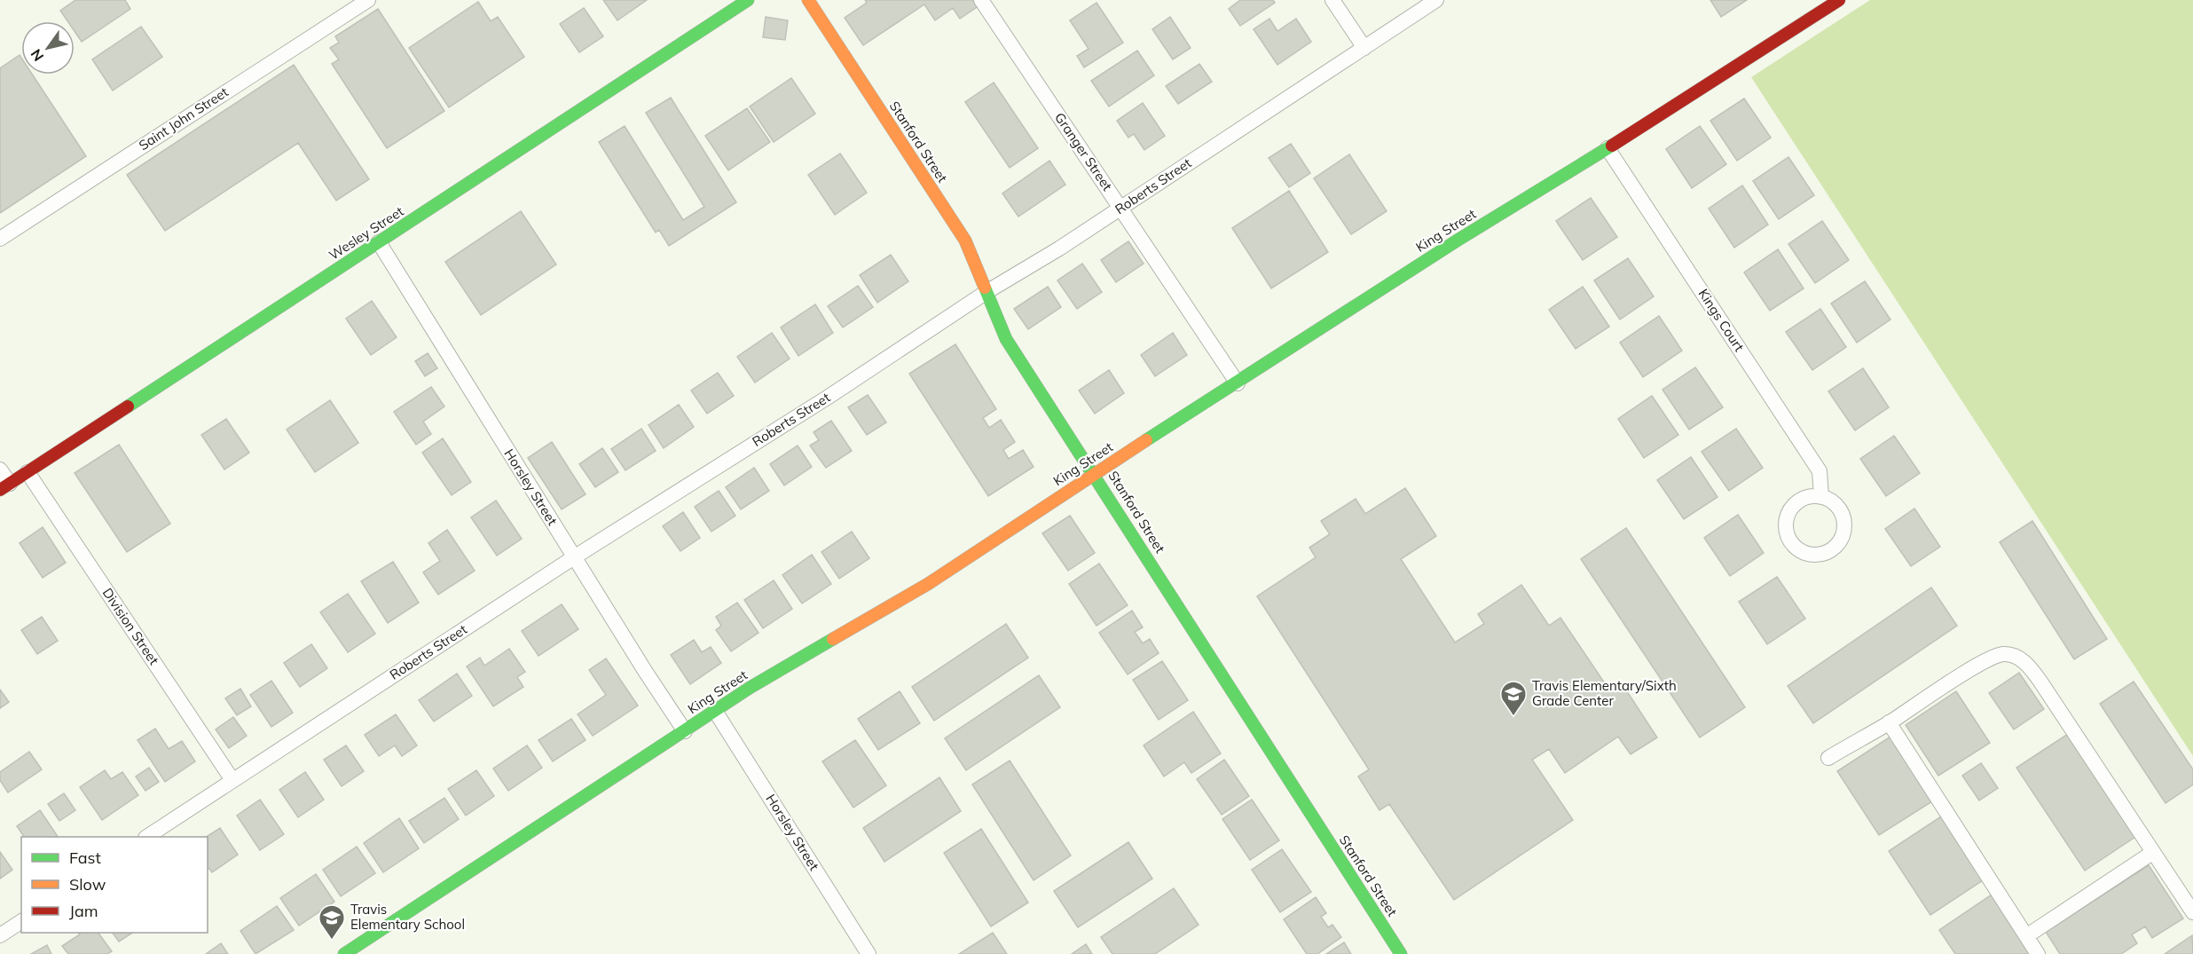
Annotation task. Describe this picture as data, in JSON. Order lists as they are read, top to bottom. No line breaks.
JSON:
{"streets":{"street":["Saint John Street","Stanford Street","Granger Street","Roberts Street","King Street","Wesley Street","Kings Court","Horsley Street","Division Street"]},"crossings":[["Stanford Street","Roberts Street"],["Stanford Street","King Street"],["Granger Street","Roberts Street"],["Granger Street","King Street"],["Roberts Street","Horsley Street"],["Roberts Street","Division Street"],["King Street","Kings Court"],["King Street","Horsley Street"],["Wesley Street","Horsley Street"],["Wesley Street","Division Street"]],"places":{"school or university":["Travis Elementary/Sixth Grade Center","Travis Elementary School"]},"legend":["Fast","Slow","Jam"],"north":"bottom left"}
